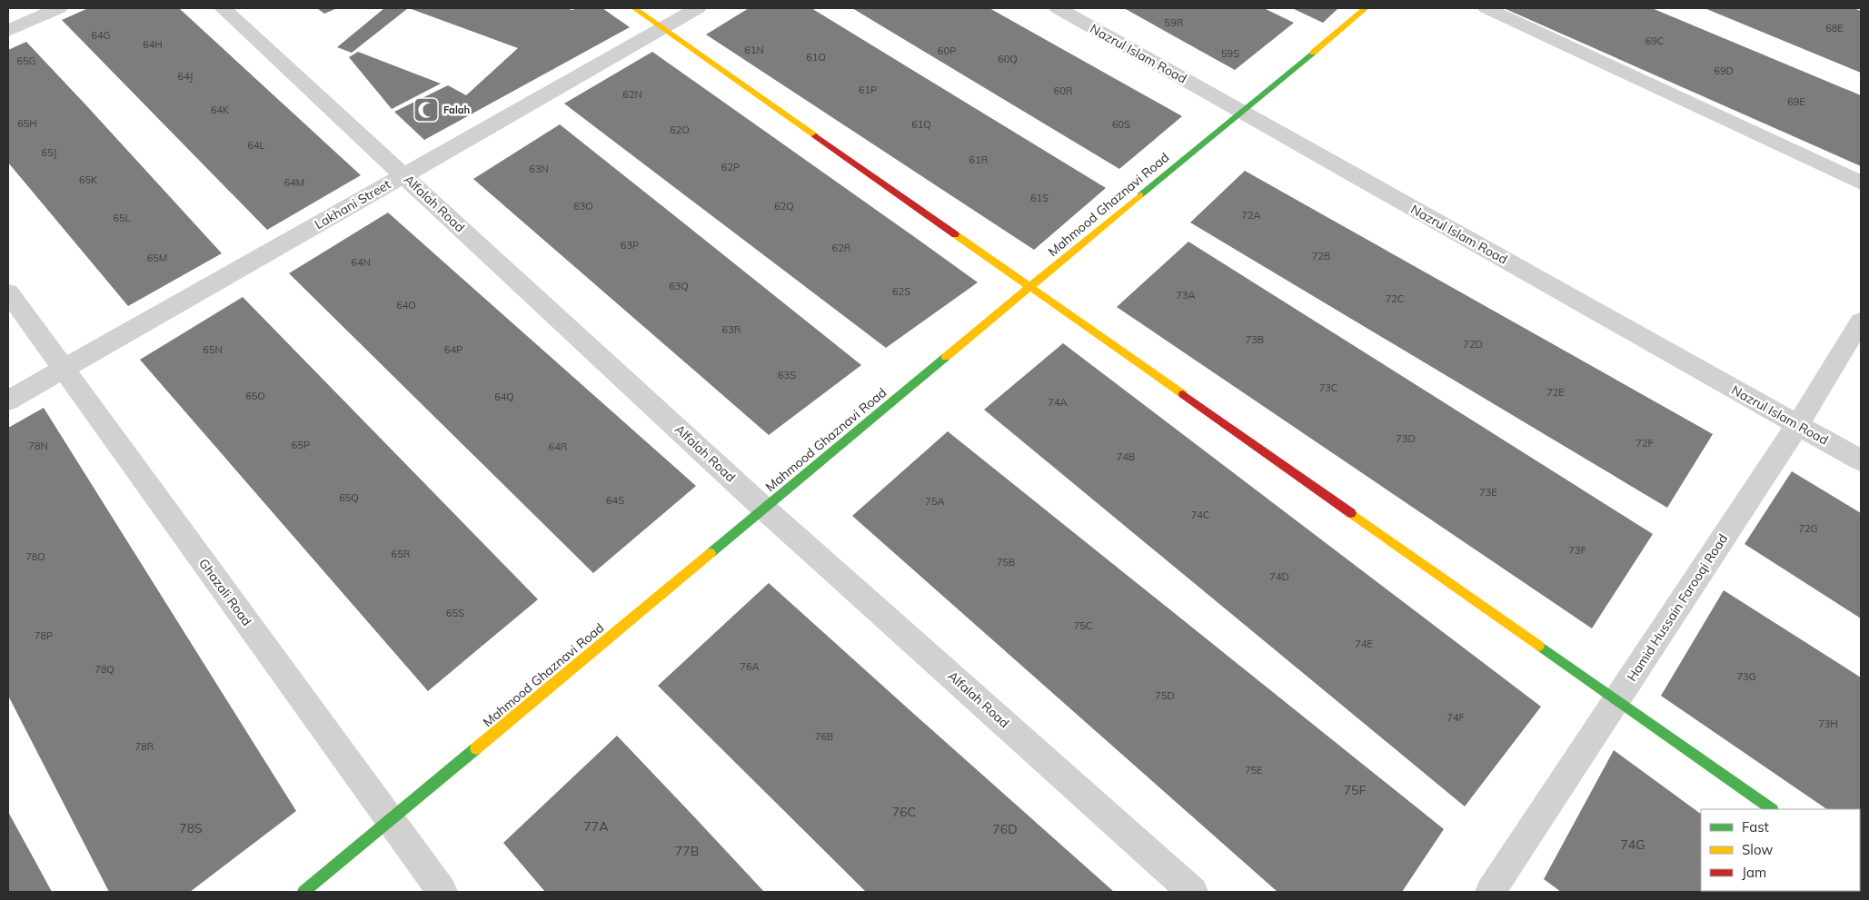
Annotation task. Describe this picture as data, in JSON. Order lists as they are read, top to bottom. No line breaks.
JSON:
{"streets":{"street":["Nazrul Islam Road","Alfalah Road","Lakhani Street","Mahmood Ghaznavi Road","Ghazali Road","Hamid Hussain Farooqi Road"]},"crossings":[["Nazrul Islam Road","Mahmood Ghaznavi Road"],["Nazrul Islam Road","Hamid Hussain Farooqi Road"],["Alfalah Road","Lakhani Street"],["Alfalah Road","Mahmood Ghaznavi Road"],["Lakhani Street","Ghazali Road"],["Mahmood Ghaznavi Road","Ghazali Road"]],"places":{"mosque":["Falah"]},"house_numbers":["59R","68E","64G","69C","64H","61N","60P","59S","61O","60Q","65G","69D","64J","61P","60R","62N","69E","64K","65H","61Q","60S","62O","64L","65J","61R","62P","63N","65K","64M","61S","63O","62Q","72A","65L","63P","62R","72B","65M","64N","63Q","62S","73A","72C","64O","63R","73B","72D","65N","64P","63S","73C","72E","65O","64Q","74A","73D","72F","65P","78N","64R","74B","73E","65Q","64S","75A","74C","72G","73F","65R","78O","75B","74D","65S","75C","78P","74E","76A","78Q","73G","75D","74F","73H","76B","78R","75E","75F","76C","77A","78S","76D","74G","77B"],"legend":["Fast","Slow","Jam"]}
